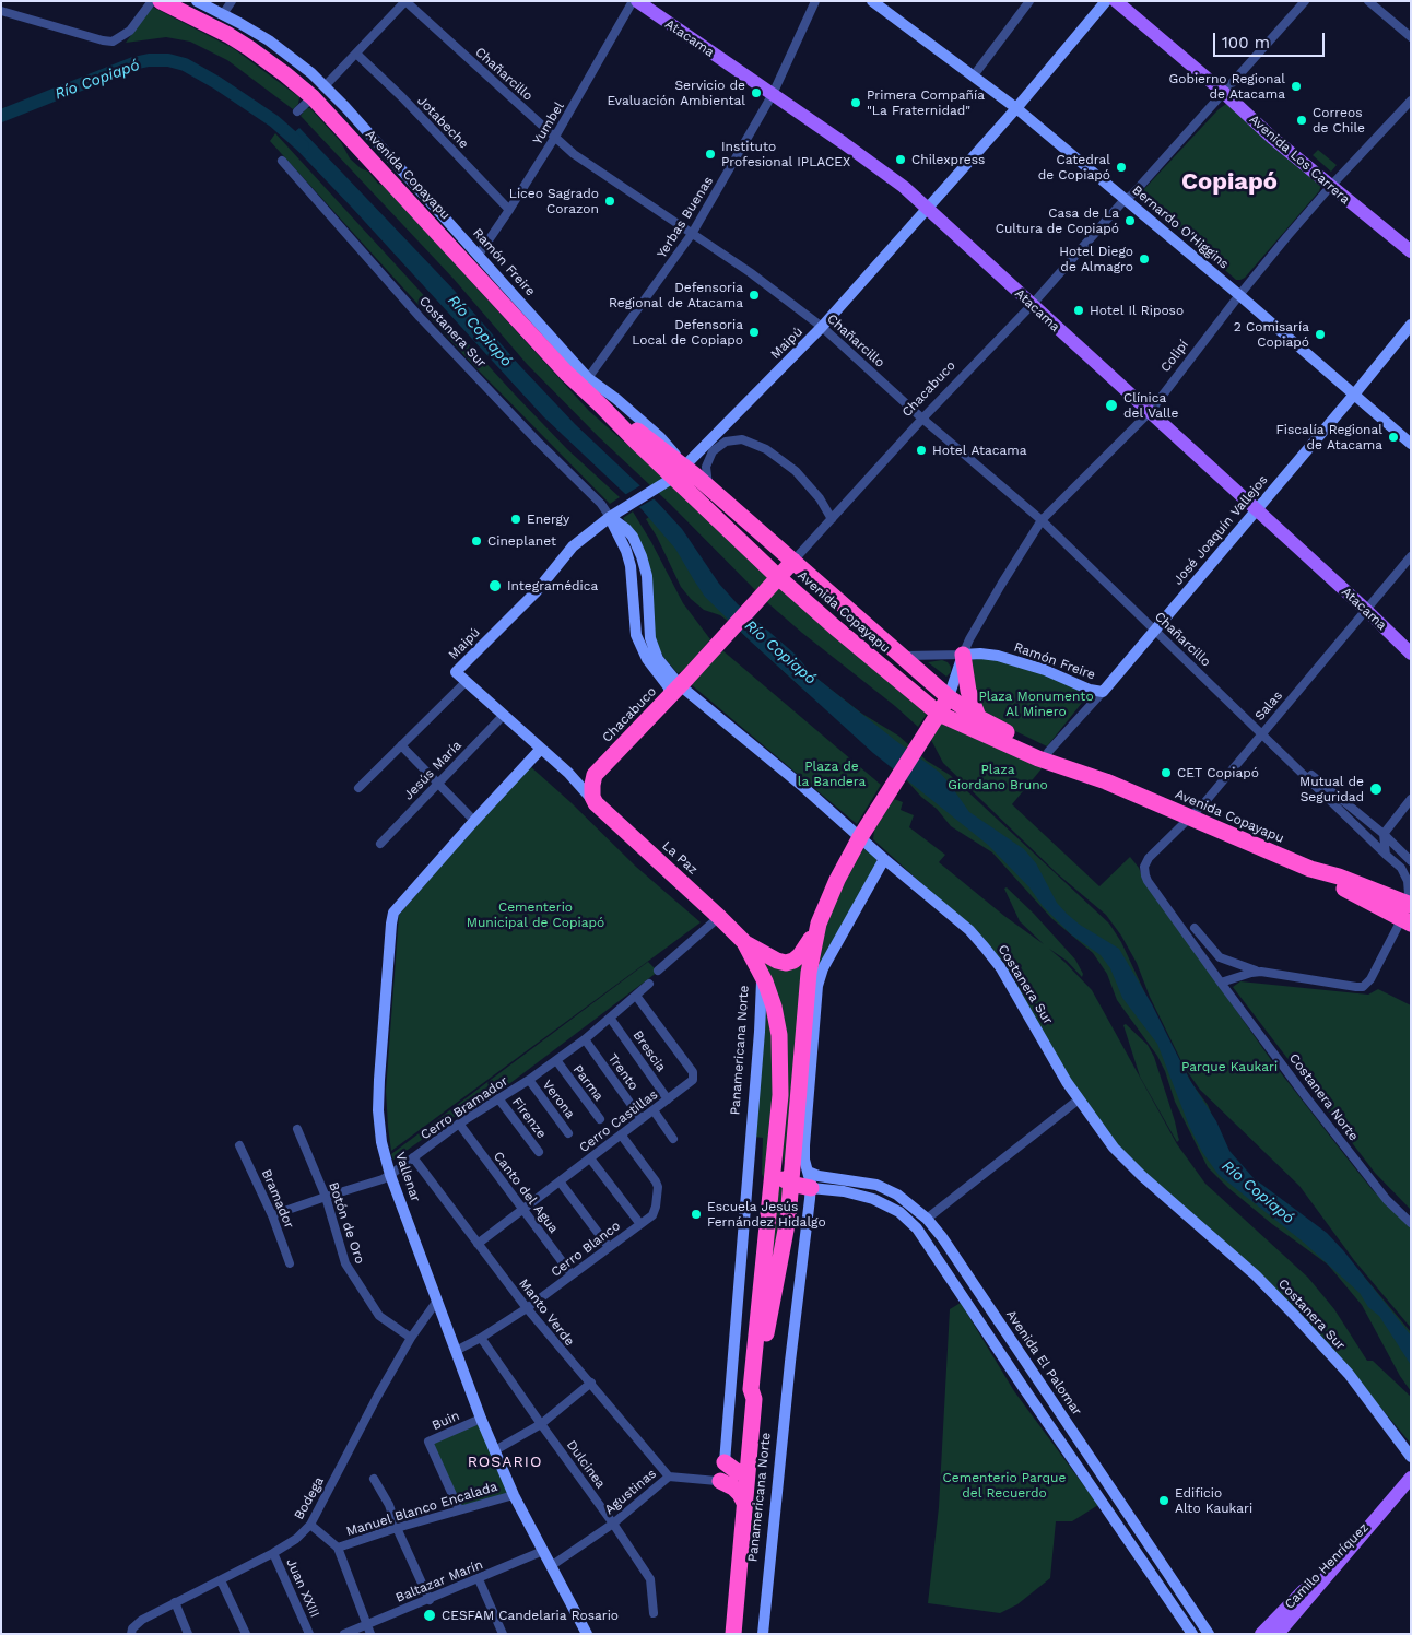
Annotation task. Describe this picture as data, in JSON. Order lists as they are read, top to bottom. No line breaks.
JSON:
{"streets":{"highway":["Avenida Copayapu","Chacabuco","La Paz","Panamericana Norte"],"main road":["Atacama","Avenida Los Carrera","Camilo Henríquez"],"street":["Chañarcillo","Jotabeche","Yumbel","Yerbas Buenas","Bernardo O'Higgins","Ramón Freire","Costanera Sur","Maipú","Colipí","José Joaquín Vallejos","Salas","Jesús María","Brescia","Trento","Parma","Costanera Norte","Verona","Cerro Bramador","Firenze","Cerro Castillas","Vallenar","Canto del Agua","Bramador","Botón de Oro","Cerro Blanco","Manto Verde","Avenida El Palomar","Buin","Dulcinea","Agustinas","Bodega","Manuel Blanco Encalada","Baltazar Marín","Juan XXIII"]},"crossings":[["Atacama","Yumbel"],["Atacama","Yerbas Buenas"],["Atacama","Maipú"],["Atacama","Colipí"],["Atacama","Chacabuco"],["Atacama","José Joaquín Vallejos"],["Atacama","Salas"],["Chañarcillo","Yumbel"],["Chañarcillo","Avenida Copayapu"],["Chañarcillo","Yerbas Buenas"],["Chañarcillo","Maipú"],["Chañarcillo","Colipí"],["Chañarcillo","Chacabuco"],["Chañarcillo","José Joaquín Vallejos"],["Chañarcillo","Salas"],["Jotabeche","Yumbel"],["Yumbel","Ramón Freire"],["Avenida Los Carrera","Colipí"],["Avenida Los Carrera","Chacabuco"],["Avenida Copayapu","Ramón Freire"],["Avenida Copayapu","Maipú"],["Avenida Copayapu","Colipí"],["Avenida Copayapu","Chacabuco"],["Avenida Copayapu","José Joaquín Vallejos"],["Avenida Copayapu","Salas"],["Avenida Copayapu","Panamericana Norte"],["Yerbas Buenas","Ramón Freire"],["Bernardo O'Higgins","Maipú"],["Bernardo O'Higgins","Colipí"],["Bernardo O'Higgins","Chacabuco"],["Bernardo O'Higgins","José Joaquín Vallejos"],["Ramón Freire","Maipú"],["Ramón Freire","Colipí"],["Ramón Freire","José Joaquín Vallejos"],["Costanera Sur","Maipú"],["Costanera Sur","Chacabuco"],["Costanera Sur","Panamericana Norte"],["Maipú","La Paz"],["Colipí","Panamericana Norte"],["Salas","Costanera Norte"],["Jesús María","La Paz"],["La Paz","Panamericana Norte"],["La Paz","Vallenar"],["Panamericana Norte","Avenida El Palomar"],["Brescia","Cerro Bramador"],["Brescia","Cerro Castillas"],["Trento","Cerro Bramador"],["Trento","Cerro Castillas"],["Parma","Cerro Bramador"],["Verona","Cerro Bramador"],["Cerro Bramador","Firenze"],["Cerro Bramador","Cerro Castillas"],["Cerro Bramador","Vallenar"],["Cerro Bramador","Canto del Agua"],["Cerro Bramador","Bramador"],["Cerro Bramador","Botón de Oro"],["Cerro Bramador","Manto Verde"],["Cerro Castillas","Canto del Agua"],["Cerro Castillas","Cerro Blanco"],["Cerro Castillas","Manto Verde"],["Vallenar","Cerro Blanco"],["Vallenar","Buin"],["Vallenar","Agustinas"],["Vallenar","Bodega"],["Vallenar","Manuel Blanco Encalada"],["Vallenar","Baltazar Marín"],["Canto del Agua","Cerro Blanco"],["Botón de Oro","Bodega"],["Cerro Blanco","Manto Verde"],["Cerro Blanco","Dulcinea"],["Manto Verde","Agustinas"],["Buin","Manuel Blanco Encalada"],["Dulcinea","Agustinas"],["Bodega","Juan XXIII"]],"districts":["Copiapó","ROSARIO"],"water":["Río Copiapó"],"parks":["Plaza Monumento Al Minero","Plaza de la Bandera","Plaza Giordano Bruno","Cementerio Municipal de Copiapó","Parque Kaukari","Cementerio Parque del Recuerdo"],"places":["Gobierno Regional de Atacama","Servicio de Evaluación Ambiental","Primera Compañía \"La Fraternidad\"","Correos de Chile","Instituto Profesional IPLACEX","Chilexpress","Catedral de Copiapó","Liceo Sagrado Corazon","Casa de La Cultura de Copiapó","Hotel Diego de Almagro","Defensoria Regional de Atacama","Hotel Il Riposo","Defensoria Local de Copiapo","2 Comisaría Copiapó","Clínica del Valle","Fiscalía Regional de Atacama","Hotel Atacama","Energy","Cineplanet","Integramédica","CET Copiapó","Mutual de Seguridad","Escuela Jesús Fernández Hidalgo","Edificio Alto Kaukari","CESFAM Candelaria Rosario"],"scale_bar":"100 m"}
